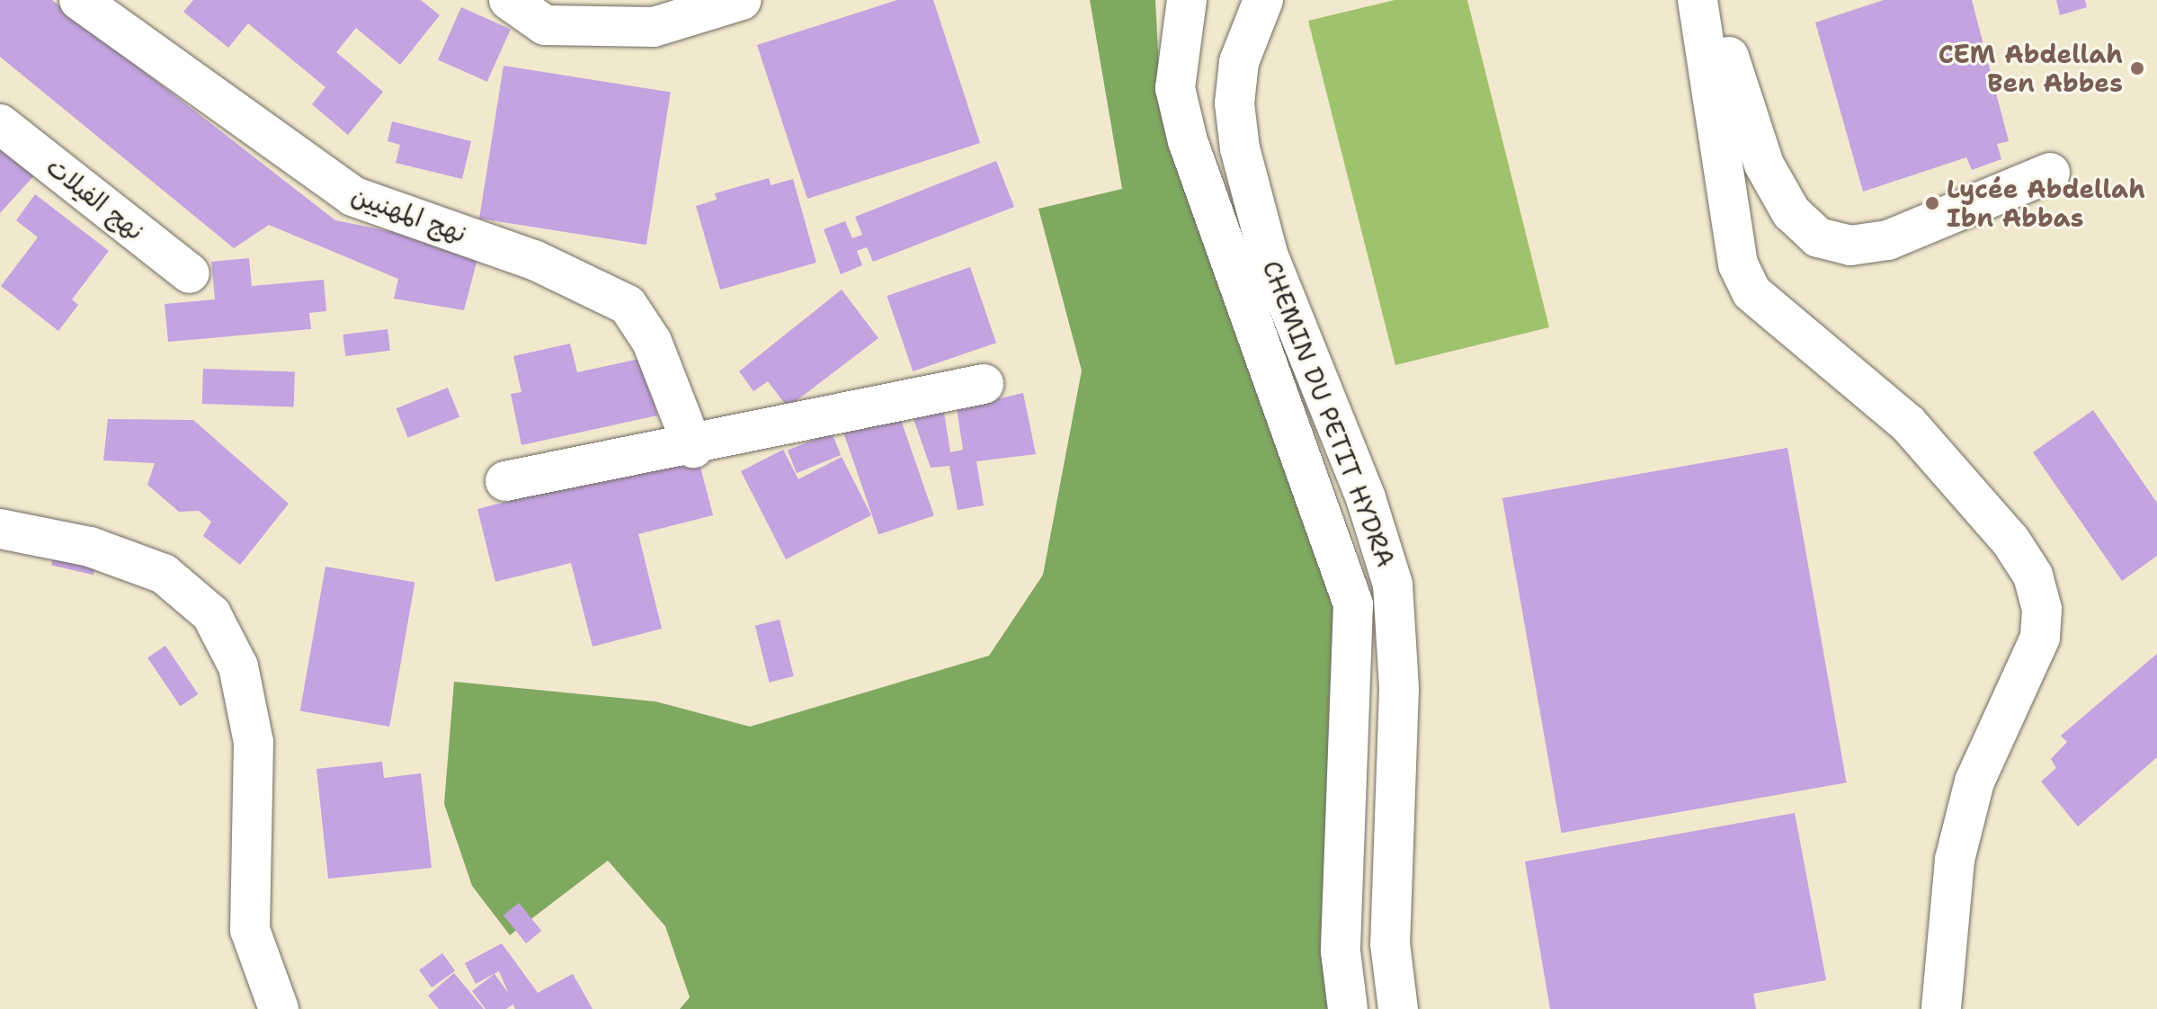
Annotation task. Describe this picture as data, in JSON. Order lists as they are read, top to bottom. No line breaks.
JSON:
{"streets":{"street":["نهج الفيلات","نهج المهنيين","CHEMIN DU PETIT HYDRA"]},"places":["CEM Abdellah Ben Abbes","Lycée Abdellah Ibn Abbas"]}
